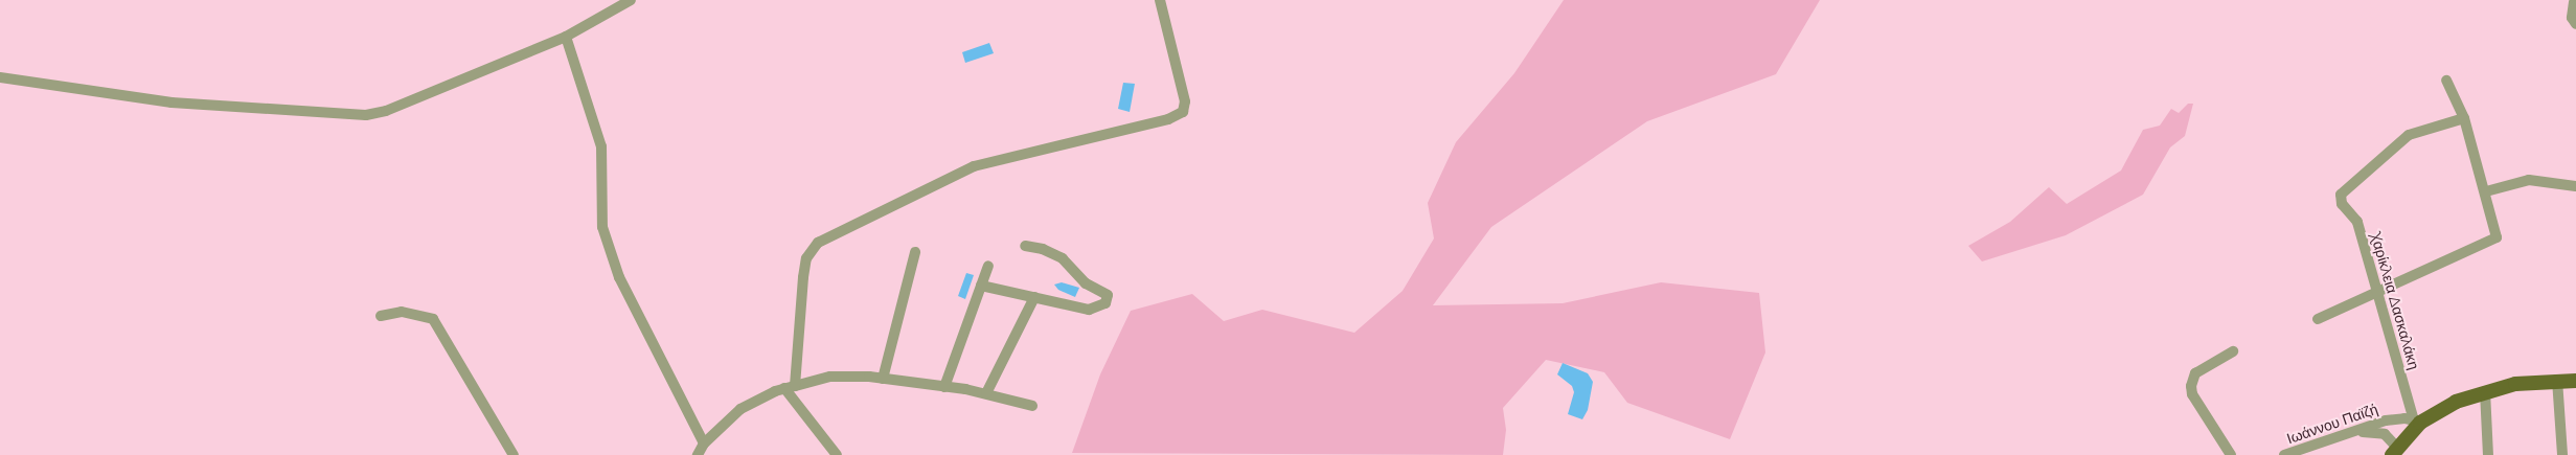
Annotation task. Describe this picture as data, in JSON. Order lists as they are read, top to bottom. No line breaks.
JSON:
{"streets":{"street":["Χαρίκλεια Δασκαλάκη","Ιωάννου Παϊζή"]},"crossings":[["Χαρίκλεια Δασκαλάκη","Ιωάννου Παϊζή"]]}
